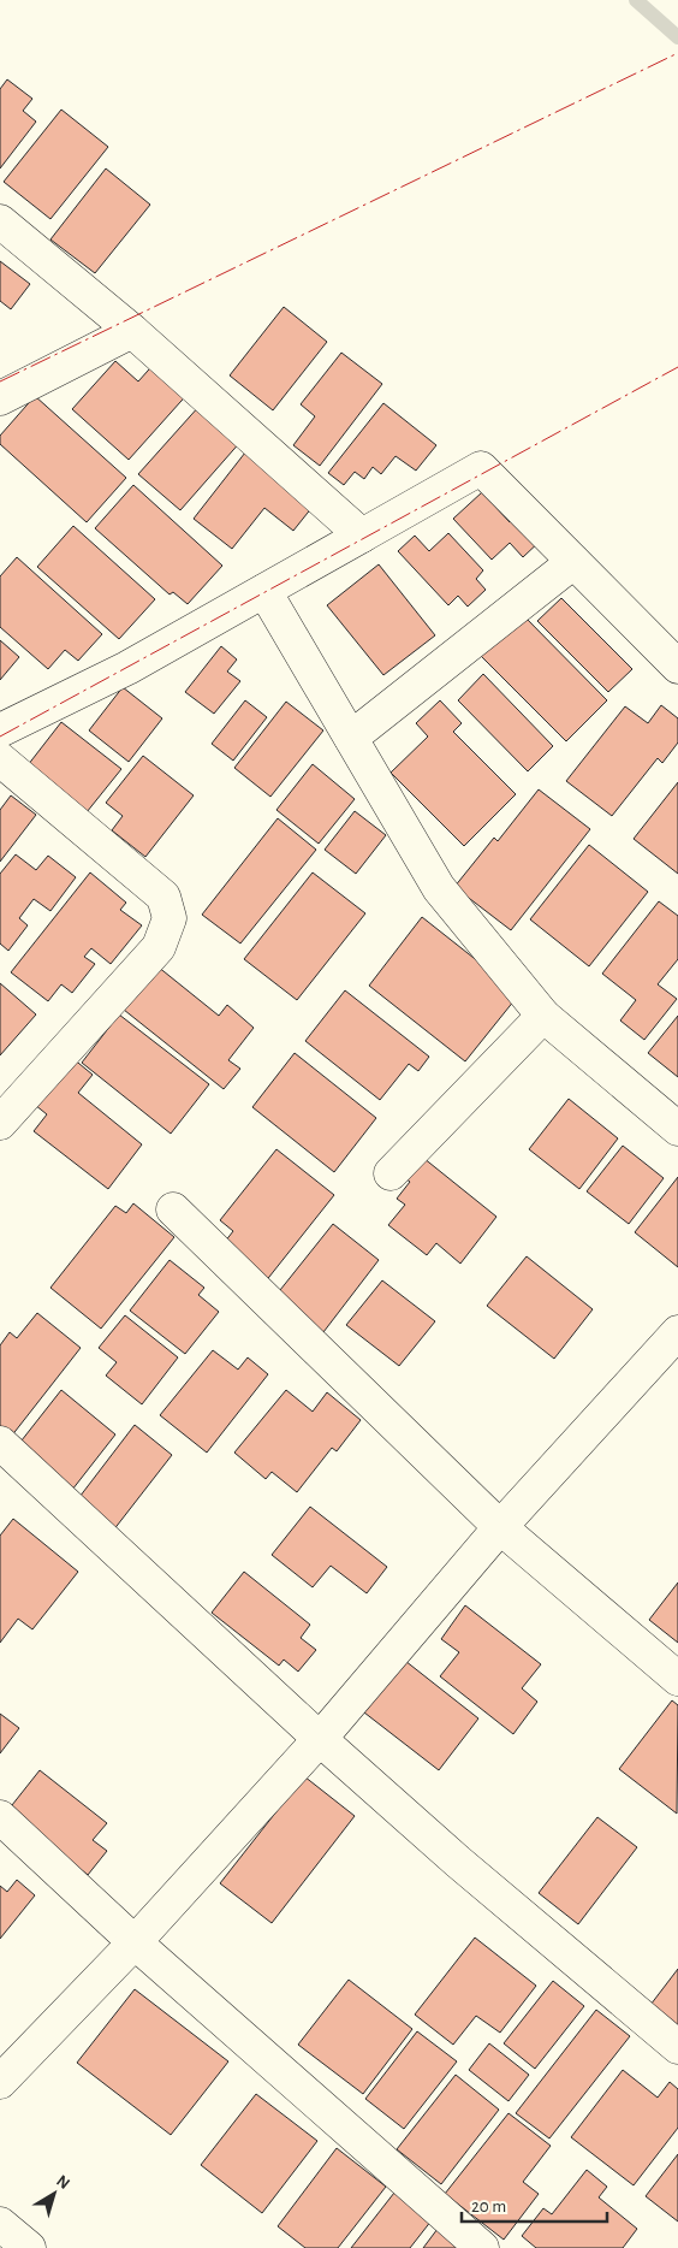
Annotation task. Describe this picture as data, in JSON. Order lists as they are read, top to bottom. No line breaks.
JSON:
{"scale_bar":"20 m","north":"top right"}
